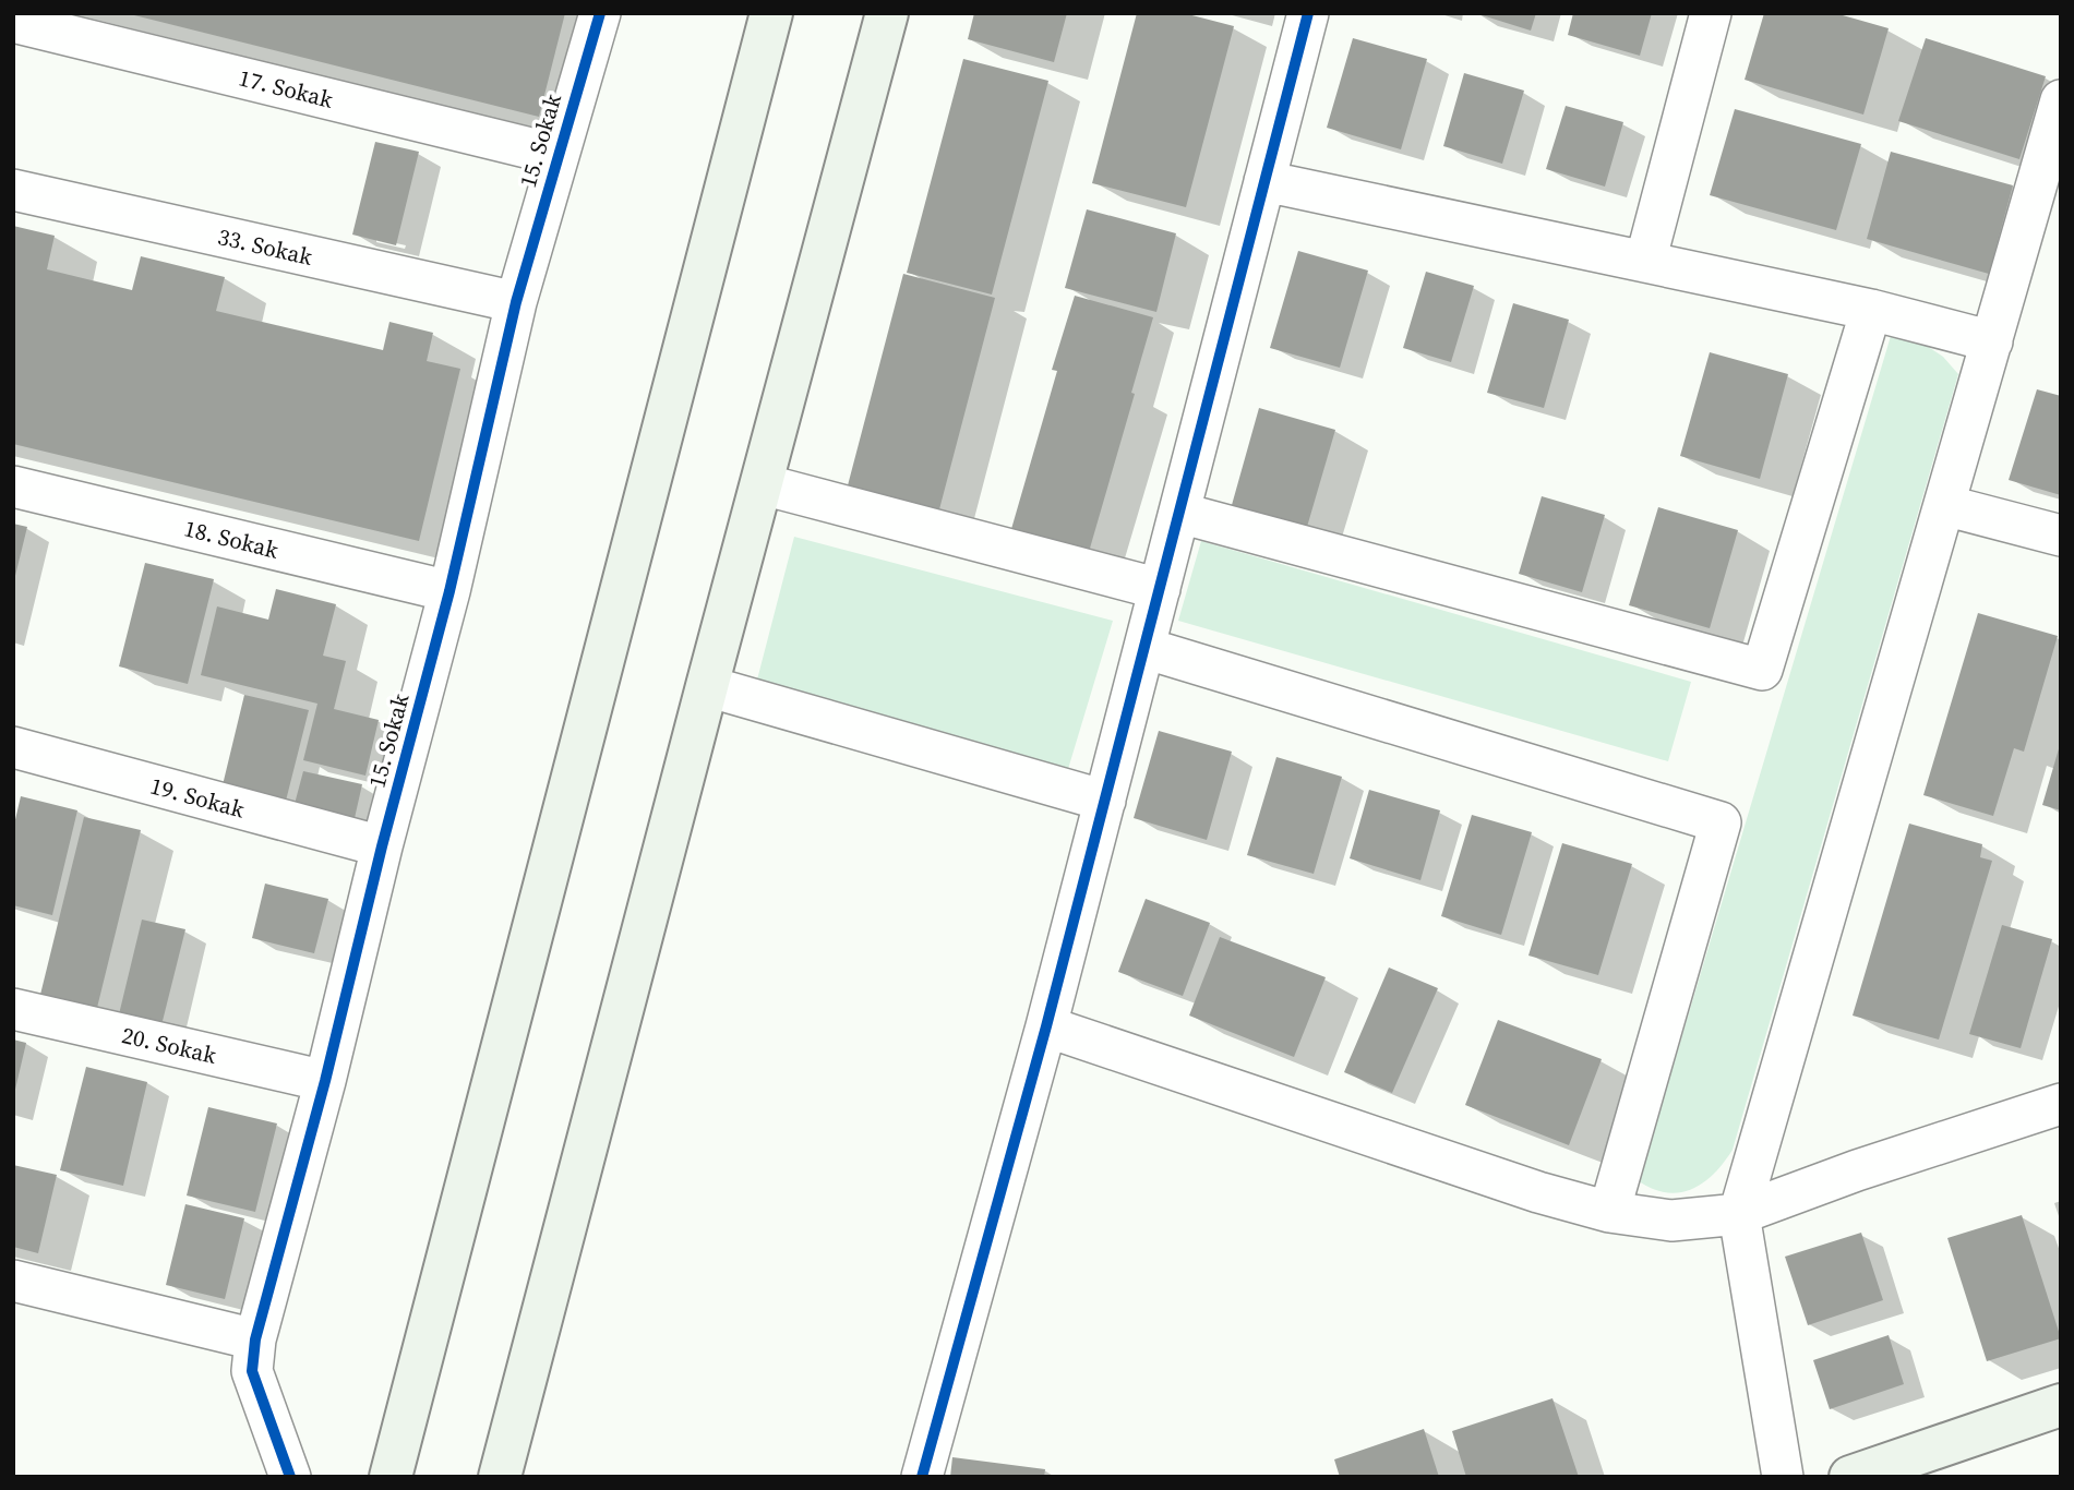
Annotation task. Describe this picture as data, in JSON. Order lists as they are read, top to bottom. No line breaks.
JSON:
{"streets":{"street":["17. Sokak","15. Sokak","33. Sokak","18. Sokak","19. Sokak","20. Sokak"]},"crossings":[["17. Sokak","15. Sokak"],["15. Sokak","33. Sokak"],["15. Sokak","18. Sokak"],["15. Sokak","19. Sokak"],["15. Sokak","20. Sokak"]]}
